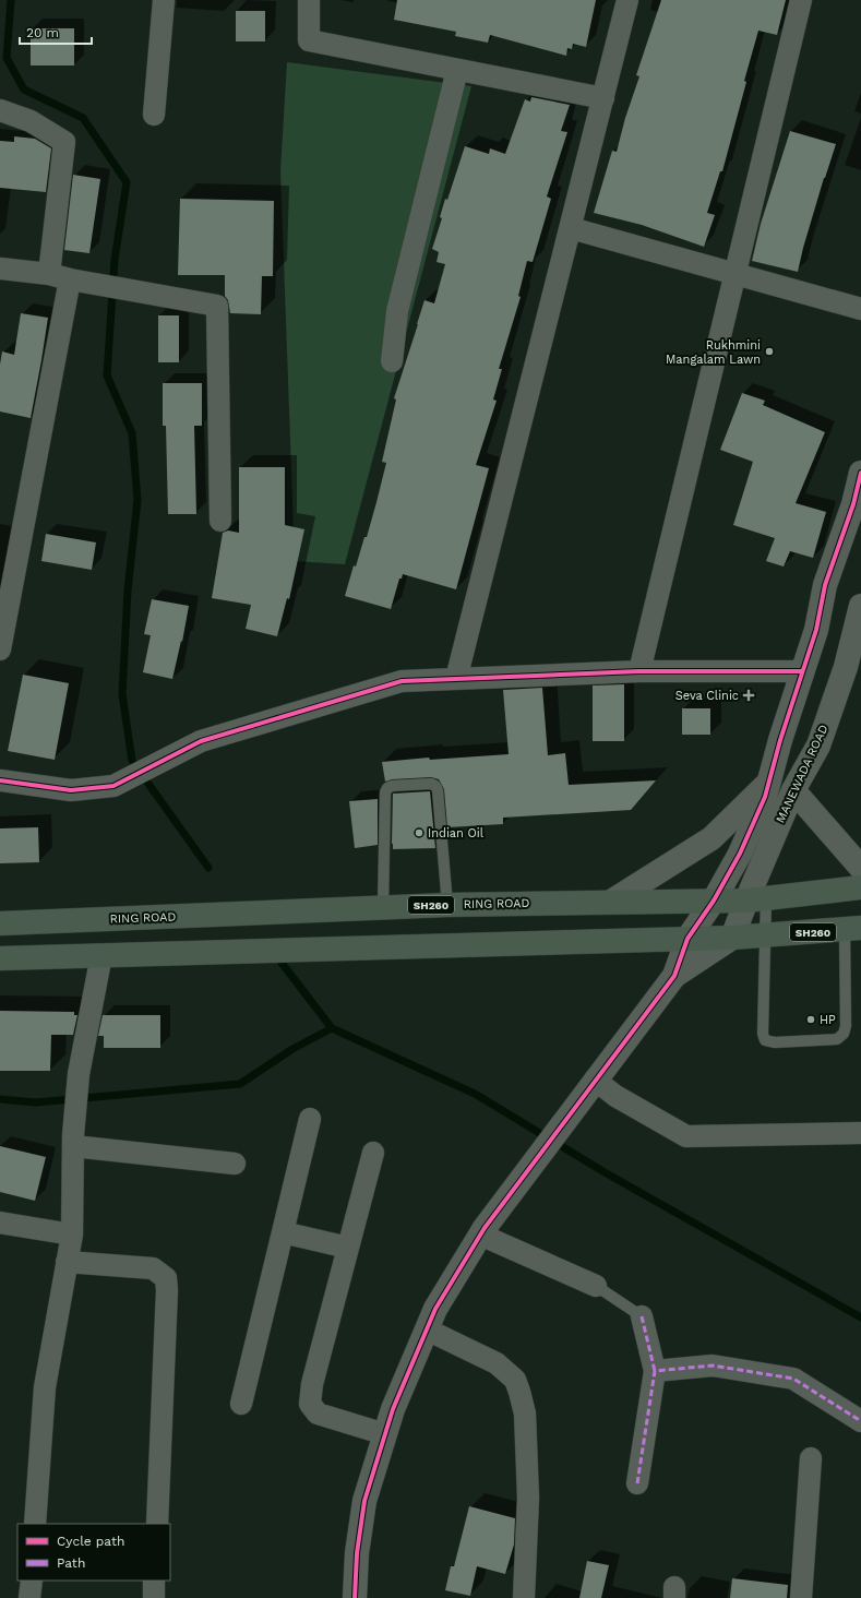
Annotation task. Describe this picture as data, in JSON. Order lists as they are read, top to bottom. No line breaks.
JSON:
{"streets":{"highway":["RING ROAD","SH260"],"street":["MANEWADA ROAD"]},"crossings":[["MANEWADA ROAD","RING ROAD"],["MANEWADA ROAD","SH260"]],"places":{"other":["Rukhmini Mangalam Lawn","Indian Oil","HP"],"health":["Seva Clinic"]},"legend":["Cycle path","Path"],"scale_bar":"20 m"}
